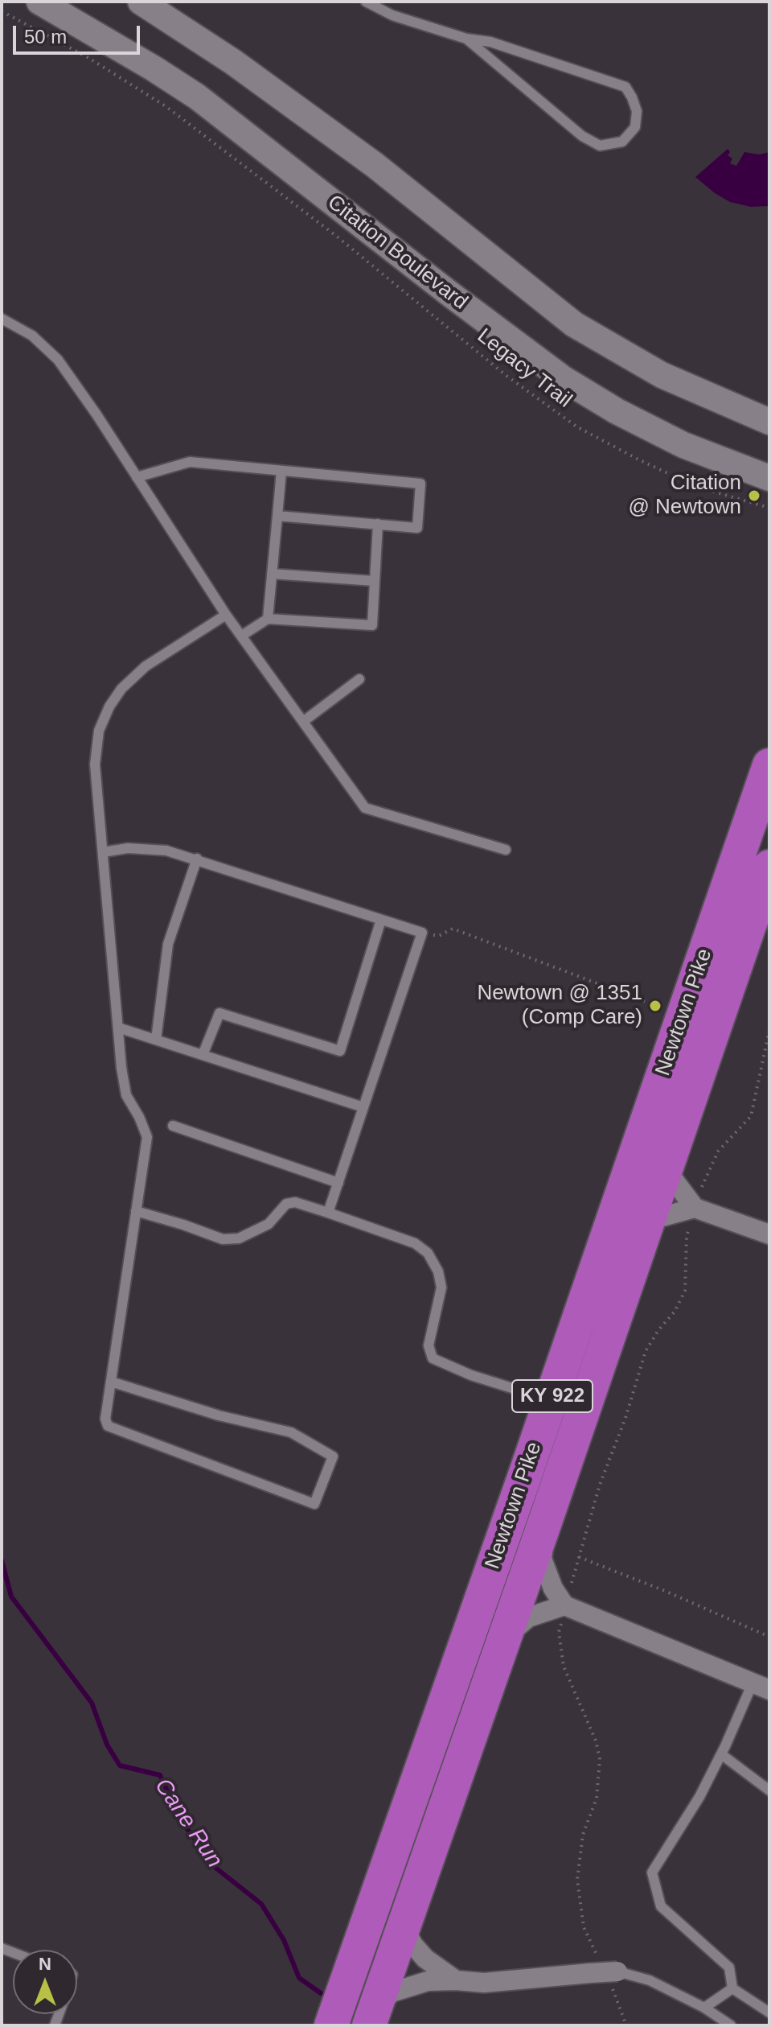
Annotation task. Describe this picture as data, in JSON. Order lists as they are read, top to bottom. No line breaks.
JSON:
{"streets":{"highway":["Newtown Pike","KY 922"],"main road":["Citation Boulevard"],"path":["Legacy Trail"]},"water":["Cane Run"],"places":["Citation @ Newtown","Newtown @ 1351 (Comp Care)"],"scale_bar":"50 m","north":"top"}
